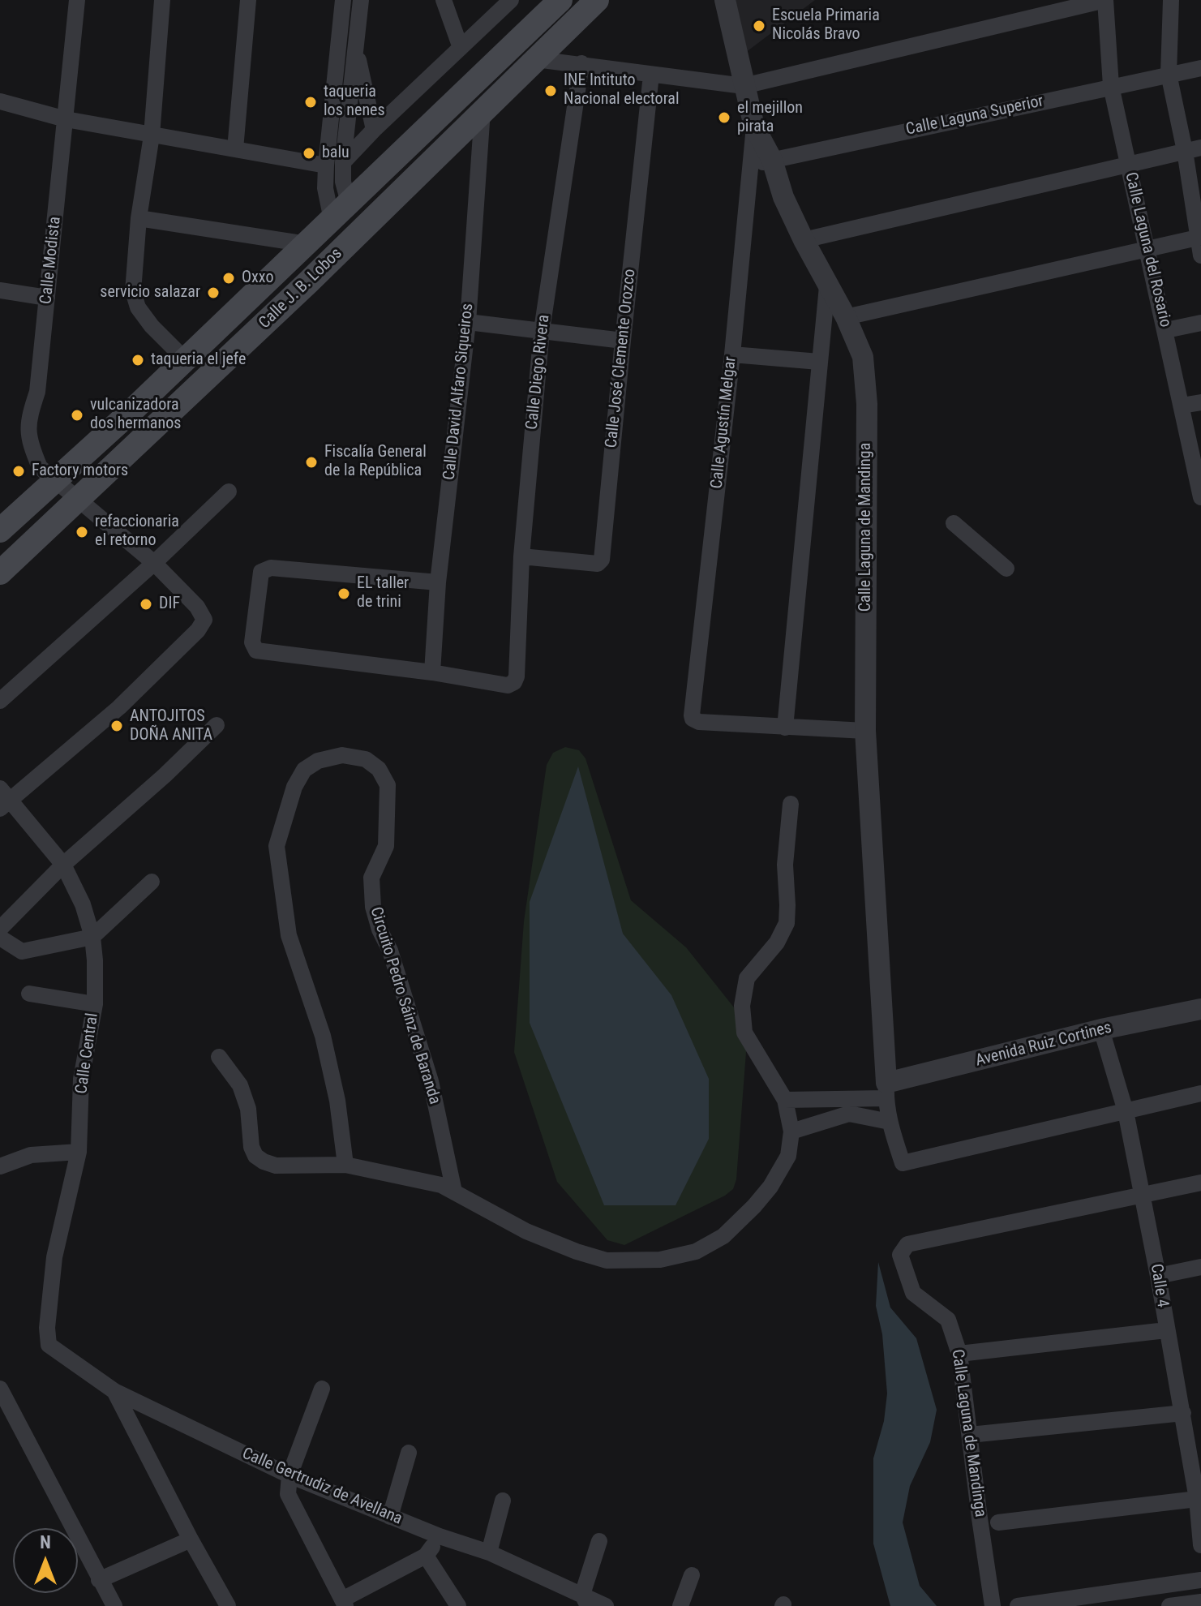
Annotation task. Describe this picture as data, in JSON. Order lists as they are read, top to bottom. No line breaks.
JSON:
{"streets":{"main road":["Calle J. B. Lobos"],"street":["Calle Laguna Superior","Calle Laguna del Rosario","Calle Modista","Calle José Clemente Orozco","Calle Diego Rivera","Calle David Alfaro Siqueiros","Calle Agustín Melgar","Calle Laguna de Mandinga","Circuito Pedro Sáinz de Baranda","Avenida Ruiz Cortines","Calle Central","Calle 4","Calle Gertrudiz de Avellana"]},"crossings":[["Calle Laguna Superior","Calle Laguna del Rosario"],["Calle Laguna Superior","Calle Agustín Melgar"],["Calle Laguna Superior","Calle Laguna de Mandinga"],["Calle Modista","Calle J. B. Lobos"],["Calle Modista","Calle Central"],["Calle J. B. Lobos","Calle David Alfaro Siqueiros"],["Calle José Clemente Orozco","Calle Diego Rivera"],["Calle Diego Rivera","Calle David Alfaro Siqueiros"],["Calle Agustín Melgar","Calle Laguna de Mandinga"],["Calle Laguna de Mandinga","Avenida Ruiz Cortines"],["Calle Laguna de Mandinga","Calle 4"],["Avenida Ruiz Cortines","Calle 4"],["Calle Central","Calle Gertrudiz de Avellana"]],"places":["Escuela Primaria Nicolás Bravo","INE Intituto Nacional electoral","taqueria los nenes","el mejillon pirata","balu","Oxxo","servicio salazar","taqueria el jefe","vulcanizadora dos hermanos","Fiscalía General de la República","Factory motors","refaccionaria el retorno","EL taller de trini","DIF","ANTOJITOS DOÑA ANITA"],"north":"top"}
